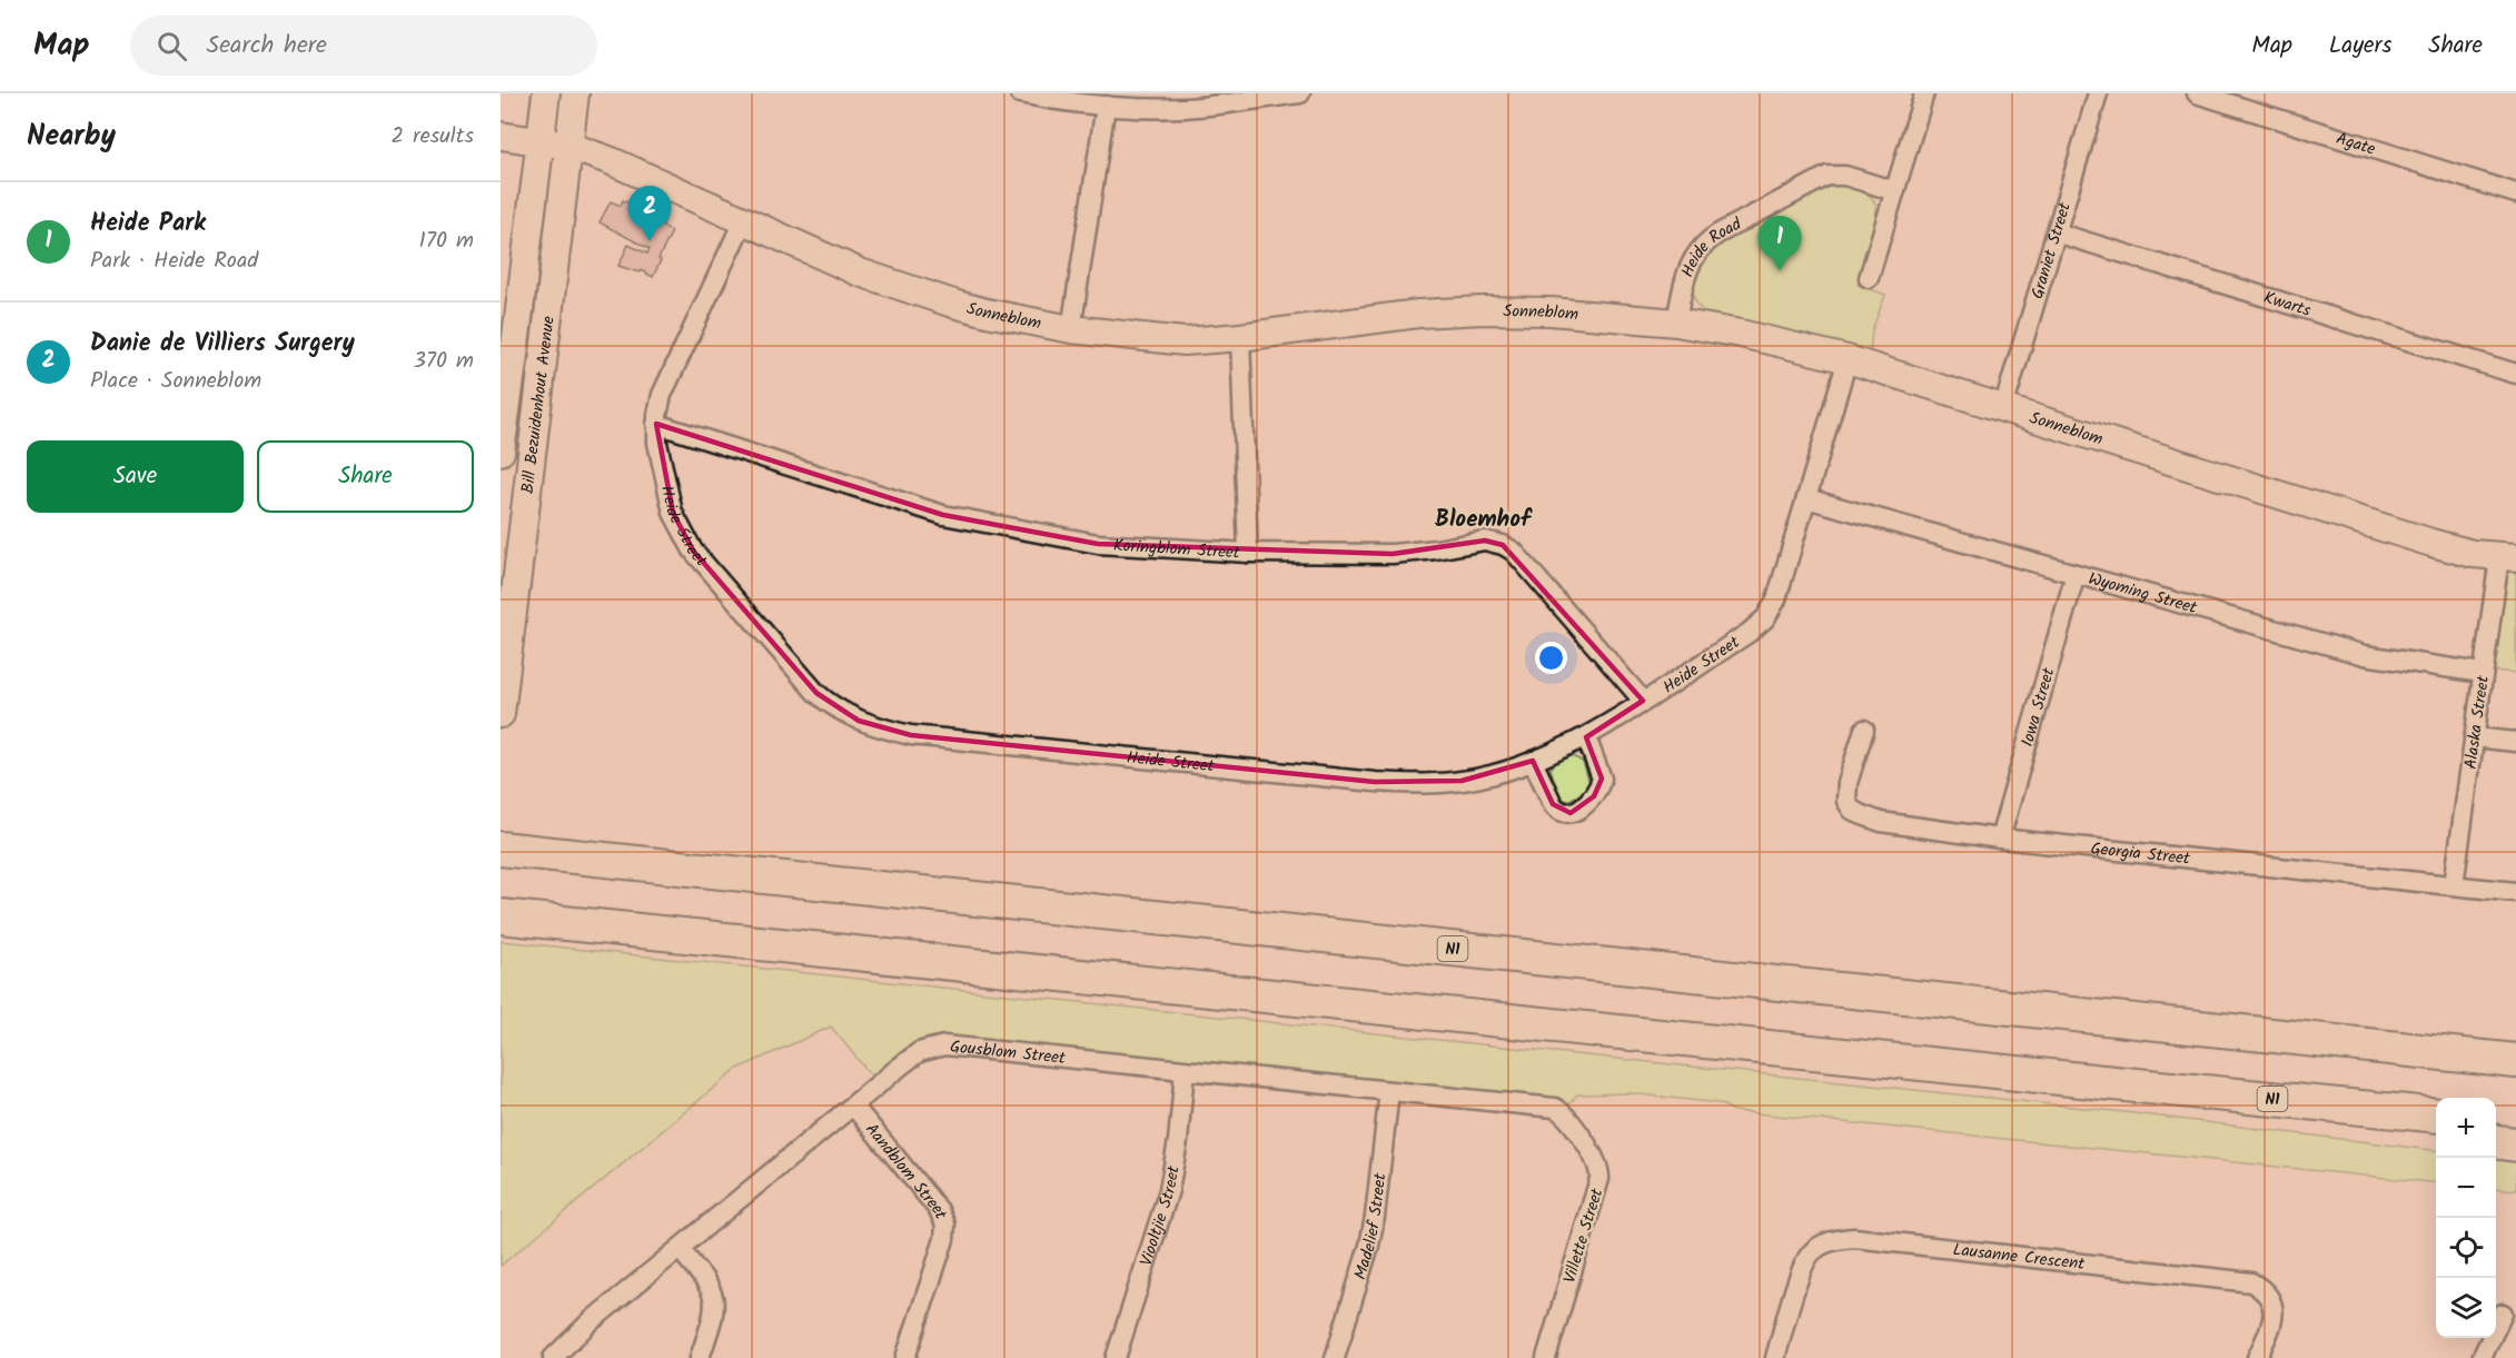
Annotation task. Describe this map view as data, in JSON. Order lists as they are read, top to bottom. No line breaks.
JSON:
{"streets":{"highway":["N1"],"street":["Agate","Heide Road","Graniet Street","Kwarts","Sonneblom","Bill Bezuidenhout Avenue","Heide Street","Koringblom Street","Wyoming Street","Iowa Street","Alaska Street","Georgia Street","Gousblom Street","Aandblom Street","Viooltjie Street","Madelief Street","Villette Street","Lausanne Crescent"]},"crossings":[["Heide Road","Sonneblom"],["Graniet Street","Kwarts"],["Graniet Street","Sonneblom"],["Sonneblom","Bill Bezuidenhout Avenue"],["Sonneblom","Heide Street"],["Sonneblom","Alaska Street"],["Heide Street","Koringblom Street"],["Heide Street","Wyoming Street"],["Wyoming Street","Iowa Street"],["Wyoming Street","Alaska Street"],["Iowa Street","Georgia Street"],["Alaska Street","Georgia Street"],["Gousblom Street","Aandblom Street"],["Gousblom Street","Viooltjie Street"],["Gousblom Street","Madelief Street"],["Gousblom Street","Villette Street"]],"districts":["Bloemhof"],"page":{"header":"Map","search":"Search here","nav":["Map","Layers","Share"],"heading":["Nearby","2 results"],"list":[{"mark":"1","name":"Heide Park","note":"Park · Heide Road","value":"170 m"},{"mark":"2","name":"Danie de Villiers Surgery","note":"Place · Sonneblom","value":"370 m"}],"pins":["2","1"],"buttons":["Save","Share"],"map_buttons":["+","−"]}}
